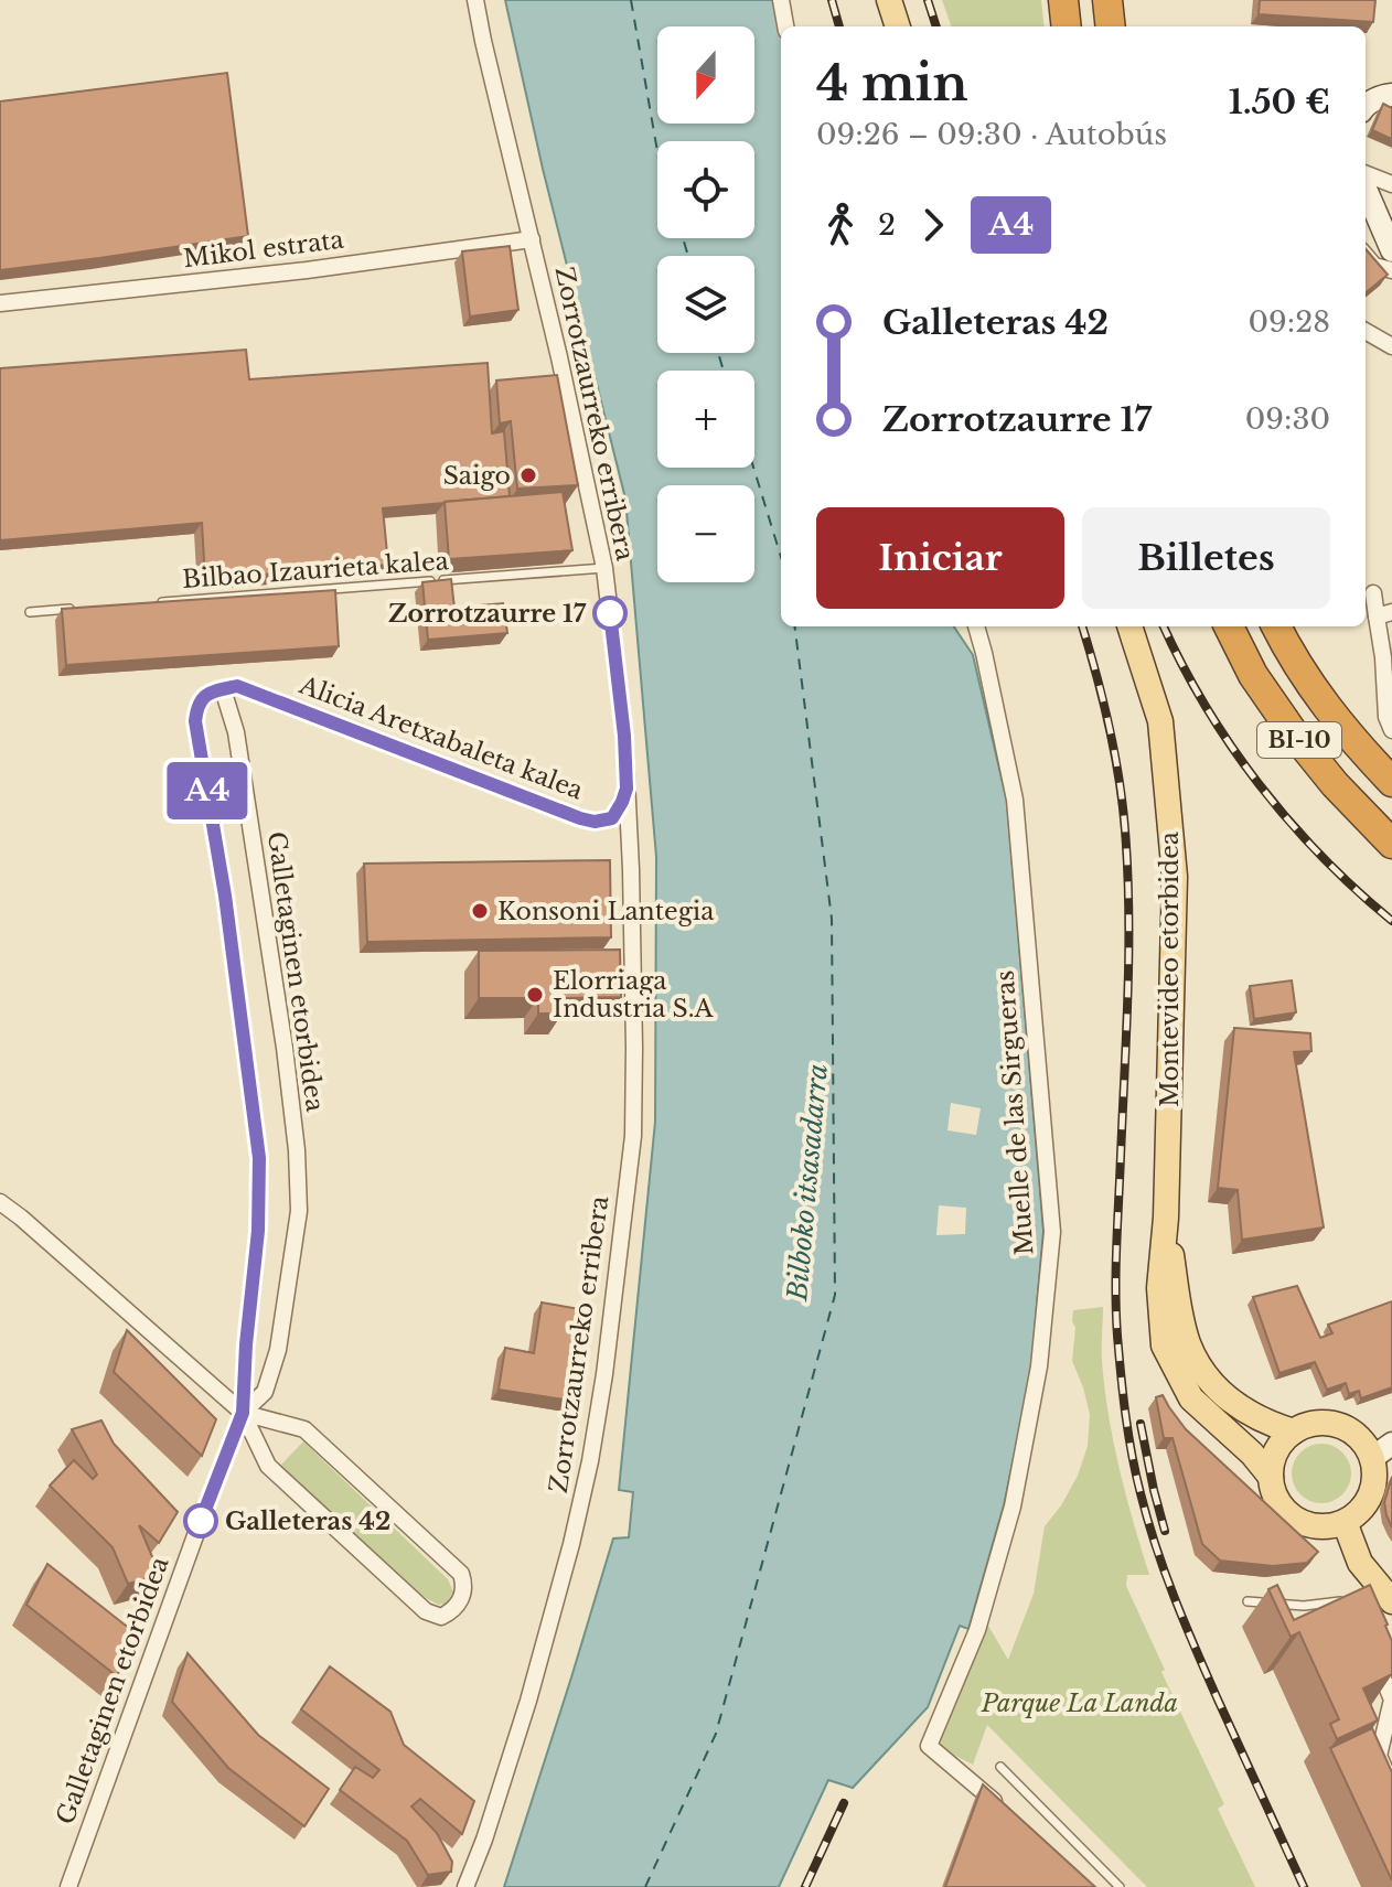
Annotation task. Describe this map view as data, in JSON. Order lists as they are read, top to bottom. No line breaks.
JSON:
{"streets":{"highway":["BI-10"],"main road":["Montevideo etorbidea"],"street":["Mikol estrata","Zorrotzaurreko erribera","Alicia Aretxabaleta kalea","Galletaginen etorbidea","Muelle de las Sirgueras"],"lane":["Bilbao Izaurieta kalea"]},"crossings":[["Mikol estrata","Zorrotzaurreko erribera"],["Zorrotzaurreko erribera","Bilbao Izaurieta kalea"],["Zorrotzaurreko erribera","Alicia Aretxabaleta kalea"],["Alicia Aretxabaleta kalea","Galletaginen etorbidea"]],"water":["Bilboko itsasadarra"],"parks":["Parque La Landa"],"places":["Saigo","Zorrotzaurre 17","Konsoni Lantegia","Elorriaga Industria S.A","Galleteras 42"],"lines":["bus line A4"],"north":"bottom","page":{"on_map":"A4","map_buttons":["+","−"],"heading":["4 min","09:26 – 09:30 · Autobús","1.50 €"],"legs":["2","A4"],"list":[{"name":"Galleteras 42","value":"09:28"},{"name":"Zorrotzaurre 17","value":"09:30"}],"buttons":["Iniciar","Billetes"]}}
